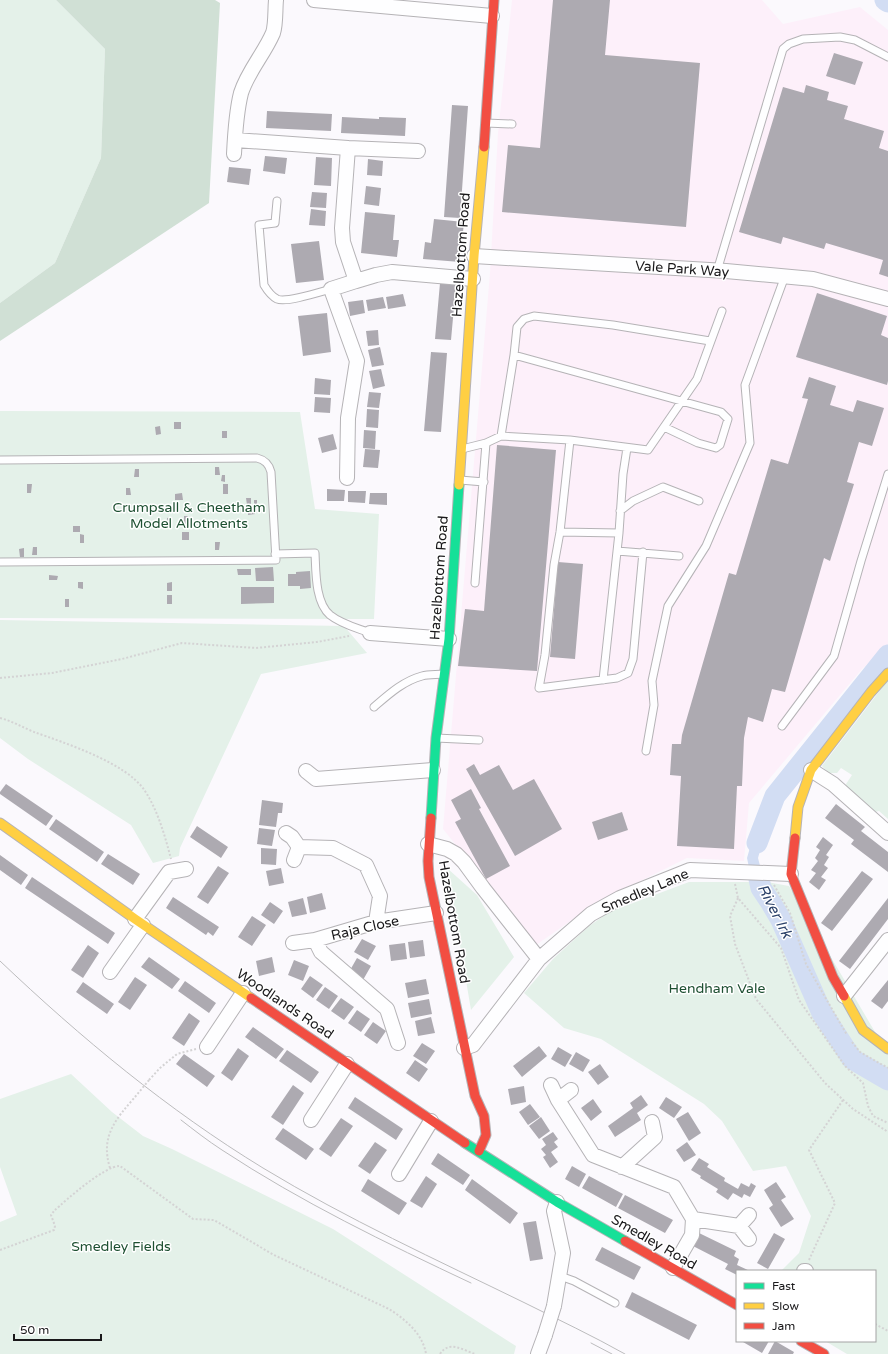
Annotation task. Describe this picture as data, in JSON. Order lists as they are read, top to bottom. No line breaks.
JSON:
{"streets":{"street":["Hazelbottom Road","Vale Park Way","Smedley Lane","Raja Close","Woodlands Road","Smedley Road"]},"crossings":[["Hazelbottom Road","Vale Park Way"],["Hazelbottom Road","Smedley Lane"],["Hazelbottom Road","Raja Close"],["Hazelbottom Road","Woodlands Road"],["Woodlands Road","Smedley Road"]],"water":["River Irk"],"parks":["Crumpsall & Cheetham Model Allotments","Hendham Vale","Smedley Fields"],"legend":["Fast","Slow","Jam"],"scale_bar":"50 m"}
